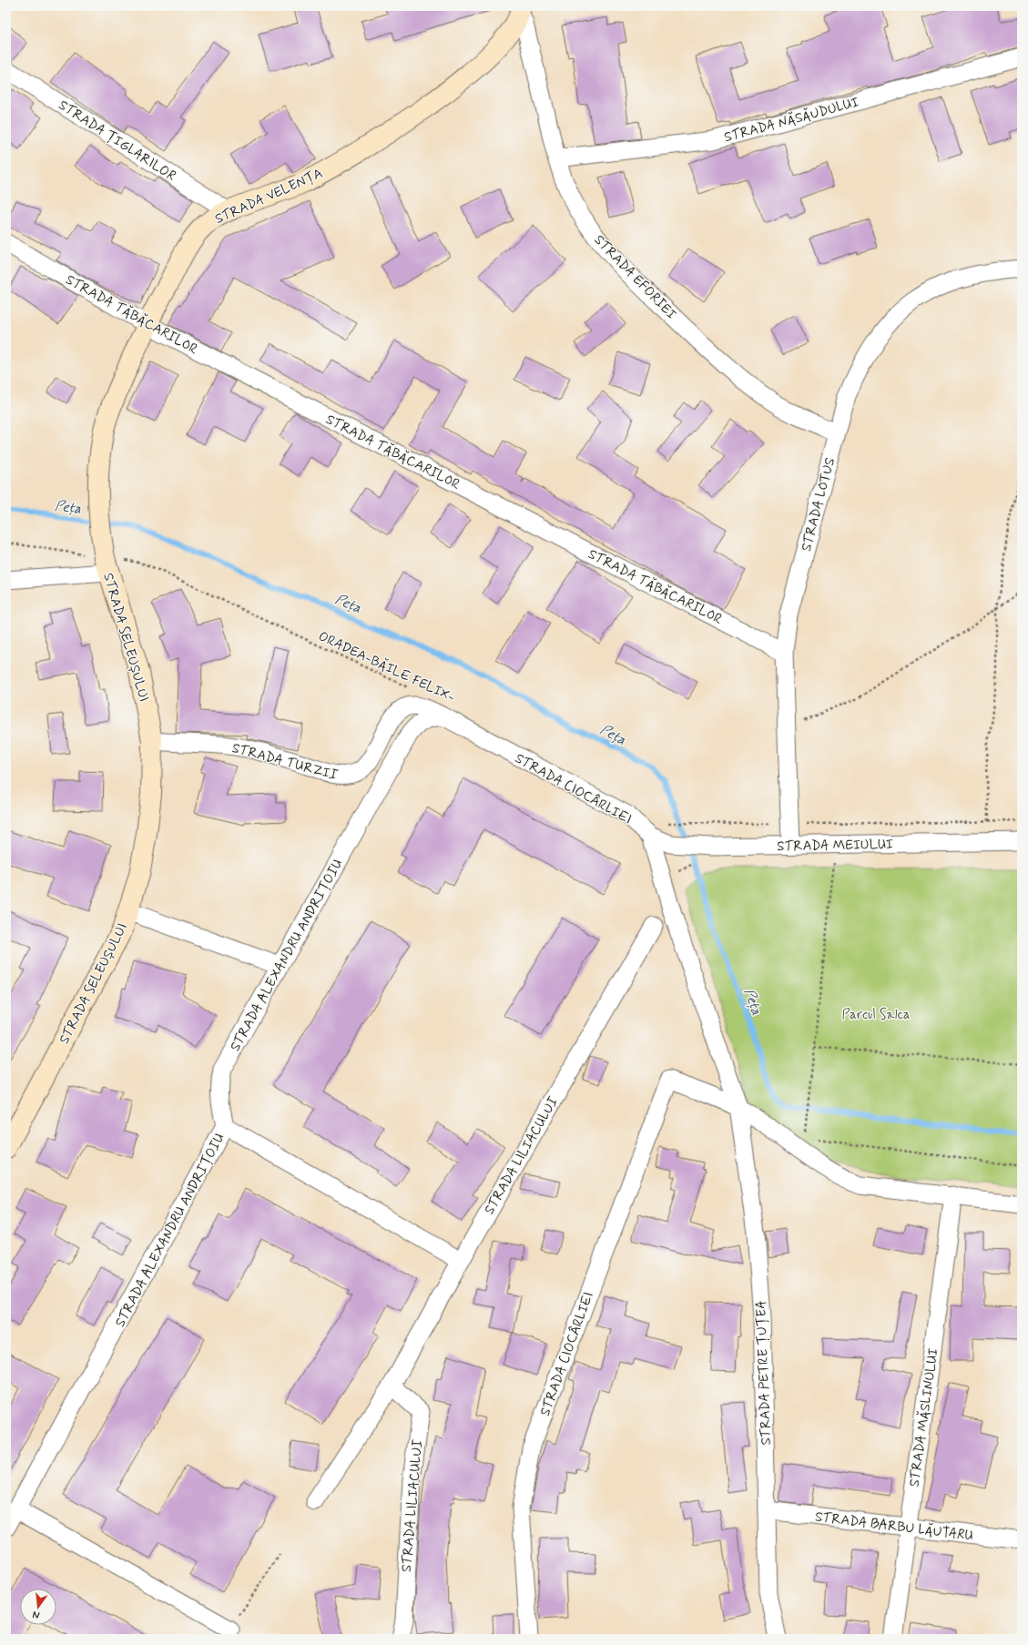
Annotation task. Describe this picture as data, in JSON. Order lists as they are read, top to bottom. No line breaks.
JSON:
{"streets":{"main road":["STRADA VELENȚA","STRADA SELEUȘULUI"],"street":["STRADA NĂSĂUDULUI","STRADA ȚIGLARILOR","STRADA EFORIEI","STRADA TĂBĂCARILOR","STRADA LOTUS","STRADA TURZII","STRADA CIOCÂRLIEI","STRADA MEIULUI","STRADA ALEXANDRU ANDRIȚOIU","STRADA LILIACULUI","STRADA PETRE ȚUȚEA","STRADA MĂSLINULUI","STRADA BARBU LĂUTARU"],"path":["ORADEA-BĂILE FELIX-"]},"crossings":[["STRADA NĂSĂUDULUI","STRADA EFORIEI"],["STRADA ȚIGLARILOR","STRADA VELENȚA"],["STRADA VELENȚA","STRADA EFORIEI"],["STRADA VELENȚA","STRADA TĂBĂCARILOR"],["STRADA VELENȚA","STRADA SELEUȘULUI"],["STRADA EFORIEI","STRADA LOTUS"],["STRADA TĂBĂCARILOR","STRADA LOTUS"],["STRADA LOTUS","STRADA MEIULUI"],["STRADA SELEUȘULUI","ORADEA-BĂILE FELIX-"],["STRADA SELEUȘULUI","STRADA TURZII"],["STRADA TURZII","STRADA CIOCÂRLIEI"],["STRADA TURZII","STRADA ALEXANDRU ANDRIȚOIU"],["STRADA CIOCÂRLIEI","STRADA MEIULUI"],["STRADA CIOCÂRLIEI","STRADA ALEXANDRU ANDRIȚOIU"],["STRADA CIOCÂRLIEI","STRADA PETRE ȚUȚEA"],["STRADA MEIULUI","STRADA PETRE ȚUȚEA"],["STRADA PETRE ȚUȚEA","STRADA BARBU LĂUTARU"],["STRADA MĂSLINULUI","STRADA BARBU LĂUTARU"]],"water":["Peța"],"parks":["Parcul Salca"],"north":"bottom"}
